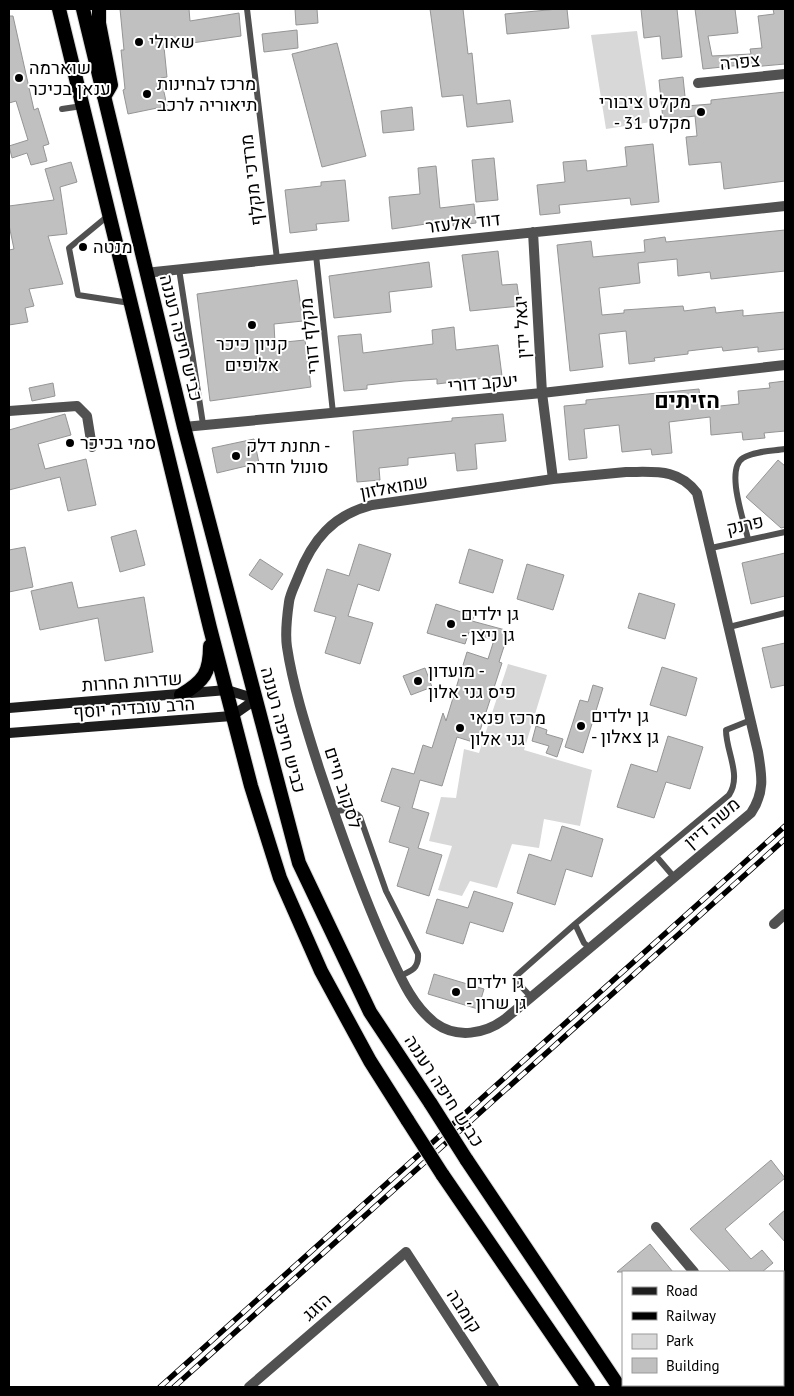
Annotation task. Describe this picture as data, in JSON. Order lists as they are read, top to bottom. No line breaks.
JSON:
{"streets":{"highway":["כביש חיפה רעננה"],"main road":["שדרות החרות","הרב עובדיה יוסף"],"street":["צפרה","דוד אלעזר","יגאל ידין","יעקב דורי","שמואלזון","לסקוב חיים","משה דיין","הזגג","קומבה"],"lane":["מרדכי מקלף","מקלף דורי","פרנק"]},"crossings":[["מרדכי מקלף","דוד אלעזר"],["דוד אלעזר","יגאל ידין"],["דוד אלעזר","מקלף דורי"],["דוד אלעזר","כביש חיפה רעננה"],["יגאל ידין","יעקב דורי"],["יגאל ידין","שמואלזון"],["יגאל ידין","משה דיין"],["מקלף דורי","יעקב דורי"],["כביש חיפה רעננה","יעקב דורי"],["כביש חיפה רעננה","שדרות החרות"],["שמואלזון","לסקוב חיים"],["שמואלזון","משה דיין"],["פרנק","משה דיין"],["לסקוב חיים","משה דיין"],["הזגג","קומבה"]],"districts":["הזיתים"],"places":["שאולי","שוארמה ענאן בכיכר","מרכז לבחינות תיאוריה לרכב","מקלט ציבורי - מקלט 31","מנטה","קניון כיכר אלופים","סמי בכיכר","תחנת דלק - סונול חדרה","גן ילדים - גן ניצן","מועדון - פיס גני אלון","גן ילדים - גן צאלון","מרכז פנאי גני אלון","גן ילדים - גן שרון"],"legend":["Road","Railway","Park","Building"]}
